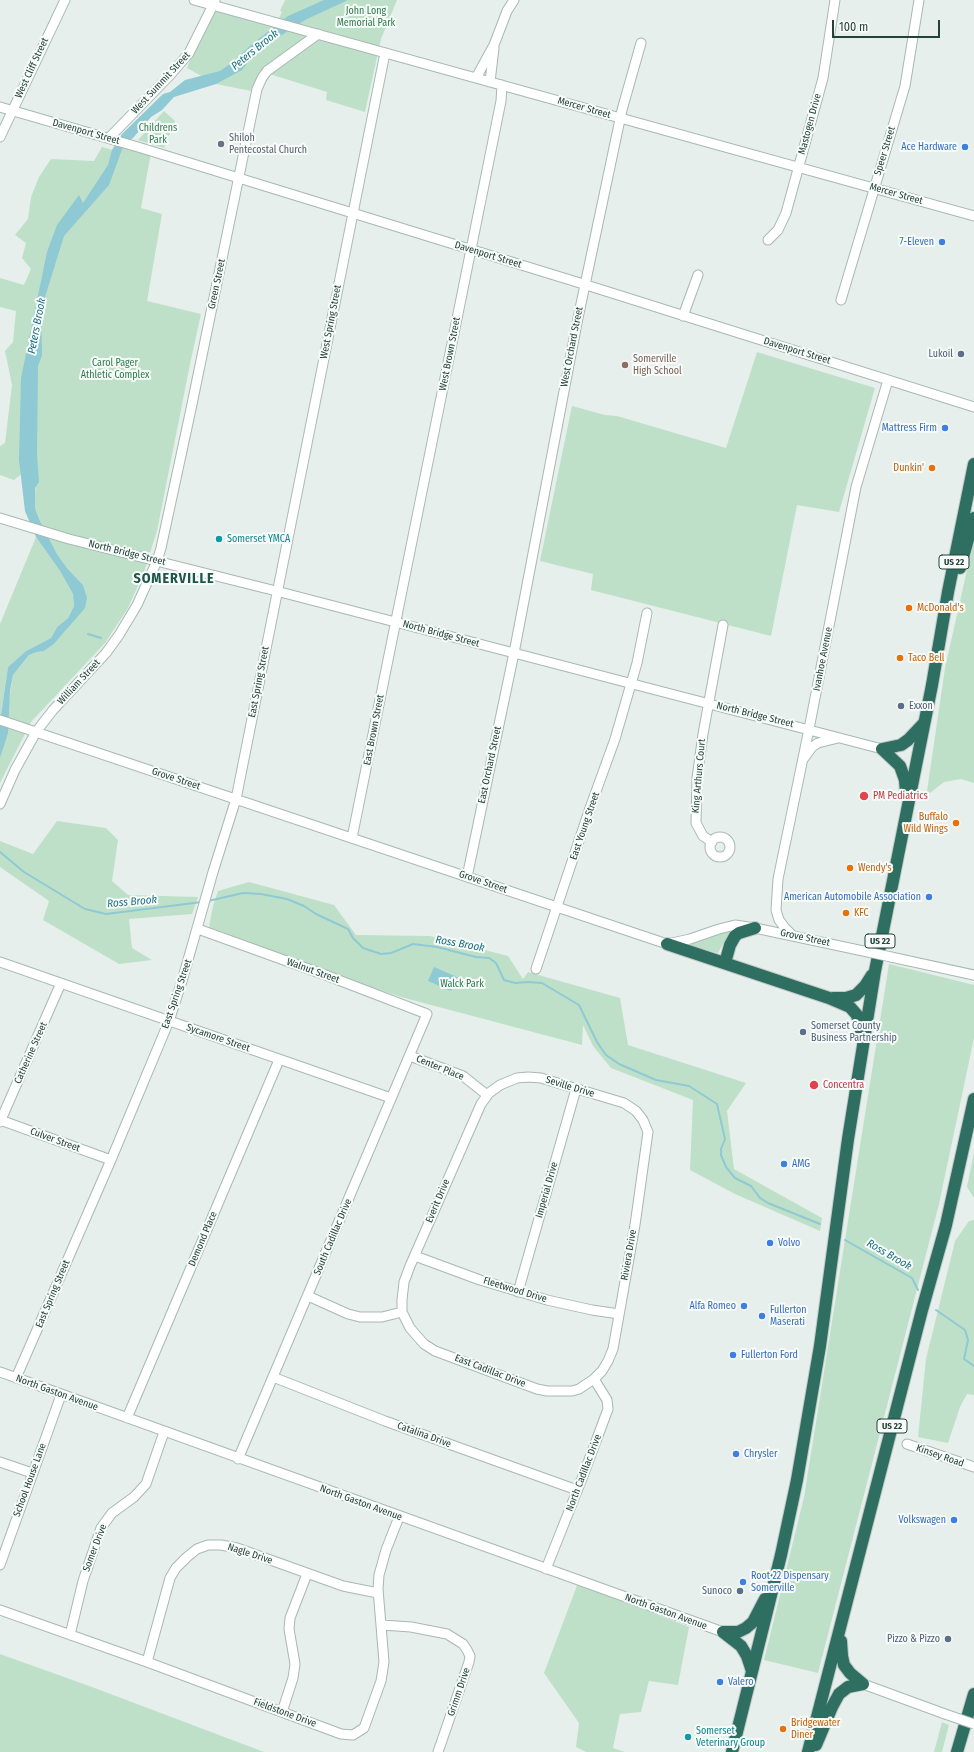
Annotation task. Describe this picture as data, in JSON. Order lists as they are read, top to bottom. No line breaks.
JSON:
{"streets":{"highway":["US 22"],"street":["West Cliff Street","West Summit Street","Mercer Street","Mastogen Drive","Davenport Street","Speer Street","Green Street","West Spring Street","West Orchard Street","West Brown Street","North Bridge Street","Ivanhoe Avenue","William Street","East Spring Street","East Brown Street","East Orchard Street","King Arthurs Court","Grove Street","East Young Street","Walnut Street","Sycamore Street","Catherine Street","Center Place","Seville Drive","Culver Street","Imperial Drive","Everit Drive","South Cadillac Drive","Demond Place","Riviera Drive","Fleetwood Drive","East Cadillac Drive","North Gaston Avenue","Catalina Drive","Kinsey Road","North Cadillac Drive","School House Lane","Somer Drive","Nagle Drive","Grimm Drive","Fieldstone Drive"]},"crossings":[["West Cliff Street","Davenport Street"],["West Summit Street","Mercer Street"],["West Summit Street","Davenport Street"],["Mercer Street","Mastogen Drive"],["Mercer Street","Speer Street"],["Mercer Street","Green Street"],["Mercer Street","West Spring Street"],["Mercer Street","West Orchard Street"],["Mercer Street","West Brown Street"],["Davenport Street","Green Street"],["Davenport Street","West Spring Street"],["Davenport Street","West Orchard Street"],["Davenport Street","West Brown Street"],["Davenport Street","Ivanhoe Avenue"],["Green Street","North Bridge Street"],["Green Street","William Street"],["West Spring Street","North Bridge Street"],["West Spring Street","East Spring Street"],["West Orchard Street","North Bridge Street"],["West Orchard Street","East Orchard Street"],["West Brown Street","North Bridge Street"],["West Brown Street","East Brown Street"],["North Bridge Street","Ivanhoe Avenue"],["North Bridge Street","William Street"],["North Bridge Street","East Spring Street"],["North Bridge Street","East Brown Street"],["North Bridge Street","East Orchard Street"],["North Bridge Street","King Arthurs Court"],["North Bridge Street","East Young Street"],["Ivanhoe Avenue","Grove Street"],["William Street","Grove Street"],["East Spring Street","Grove Street"],["East Spring Street","Walnut Street"],["East Spring Street","Sycamore Street"],["East Spring Street","Culver Street"],["East Spring Street","North Gaston Avenue"],["East Brown Street","Grove Street"],["East Orchard Street","Grove Street"],["Grove Street","East Young Street"],["Walnut Street","South Cadillac Drive"],["Sycamore Street","Catherine Street"],["Sycamore Street","South Cadillac Drive"],["Sycamore Street","Demond Place"],["Catherine Street","Culver Street"],["Center Place","Seville Drive"],["Center Place","Everit Drive"],["Center Place","South Cadillac Drive"],["Seville Drive","Imperial Drive"],["Seville Drive","Everit Drive"],["Seville Drive","Riviera Drive"],["Imperial Drive","Fleetwood Drive"],["Everit Drive","Fleetwood Drive"],["Everit Drive","East Cadillac Drive"],["South Cadillac Drive","North Gaston Avenue"],["South Cadillac Drive","Catalina Drive"],["Demond Place","North Gaston Avenue"],["Riviera Drive","Fleetwood Drive"],["Riviera Drive","East Cadillac Drive"],["Riviera Drive","North Cadillac Drive"],["East Cadillac Drive","North Cadillac Drive"],["North Gaston Avenue","North Cadillac Drive"],["North Gaston Avenue","School House Lane"],["North Gaston Avenue","Somer Drive"],["North Gaston Avenue","Fieldstone Drive"],["Catalina Drive","North Cadillac Drive"],["Somer Drive","Fieldstone Drive"],["Nagle Drive","Fieldstone Drive"],["Grimm Drive","Fieldstone Drive"]],"districts":["SOMERVILLE"],"water":["Peters Brook","Ross Brook"],"parks":["John Long Memorial Park","Childrens Park","Carol Pager Athletic Complex","Walck Park"],"places":["Shiloh Pentecostal Church","Ace Hardware","7-Eleven","Lukoil","Somerville High School","Mattress Firm","Dunkin'","Somerset YMCA","McDonald's","Taco Bell","Exxon","PM Pediatrics","Buffalo Wild Wings","Wendy's","American Automobile Association","KFC","Somerset County Business Partnership","Concentra","AMG","Volvo","Alfa Romeo","Fullerton Maserati","Fullerton Ford","Chrysler","Volkswagen","Root 22 Dispensary Somerville","Sunoco","Pizzo & Pizzo","Valero","Bridgewater Diner","Somerset Veterinary Group"],"scale_bar":"100 m"}
